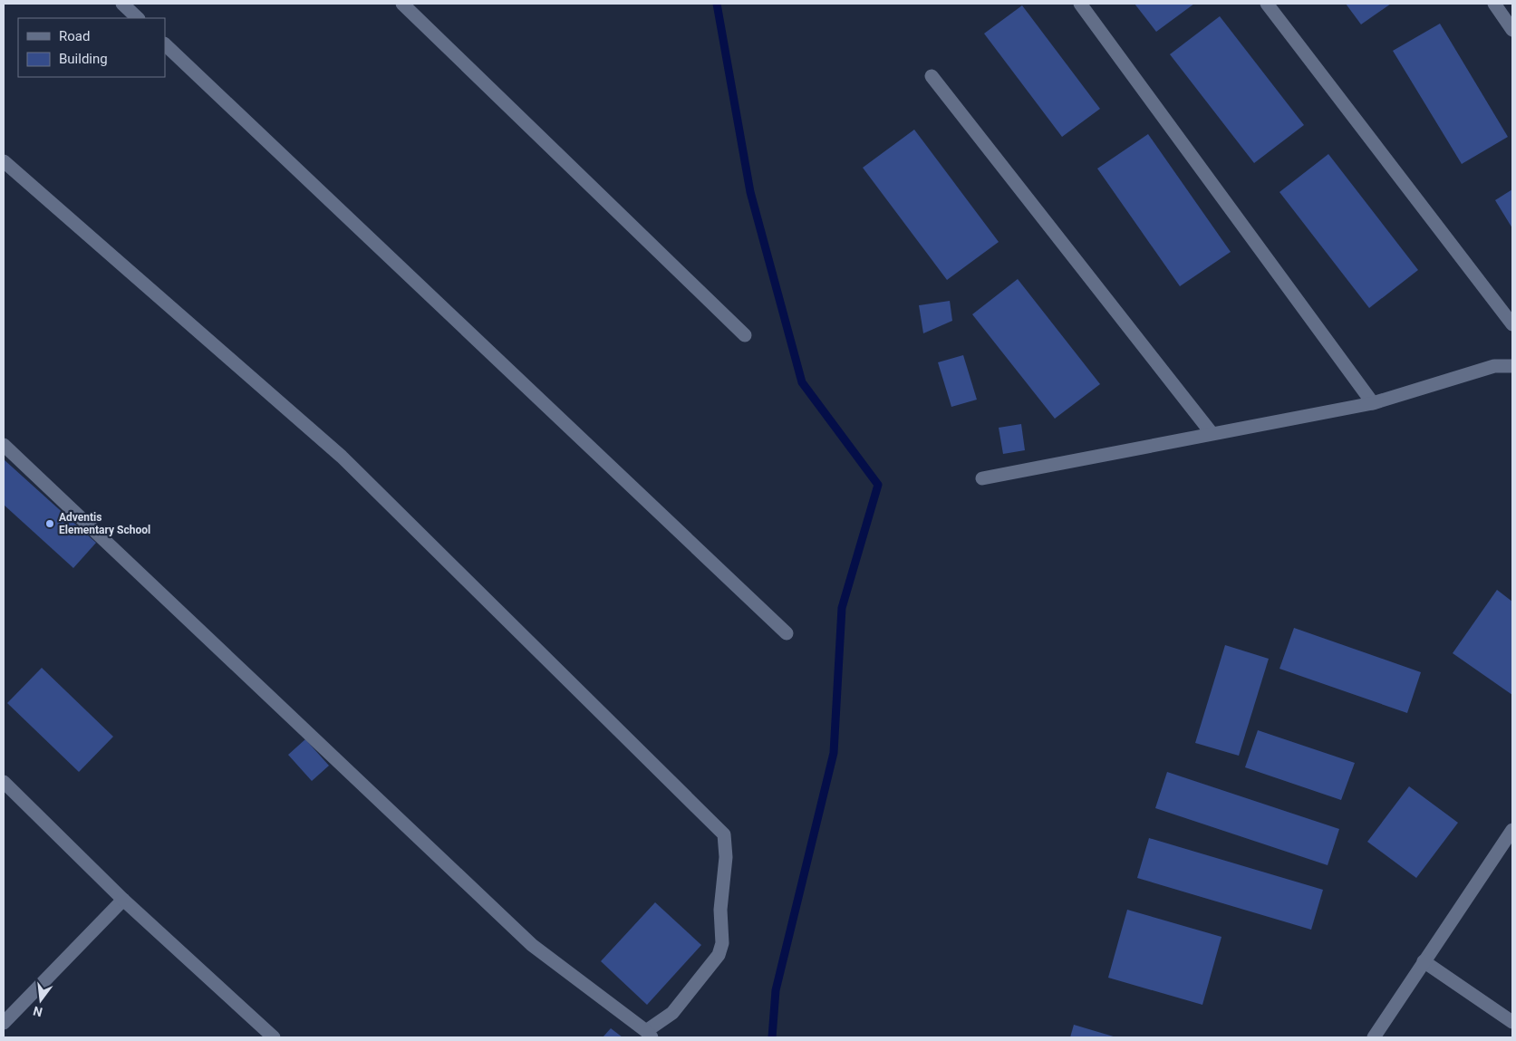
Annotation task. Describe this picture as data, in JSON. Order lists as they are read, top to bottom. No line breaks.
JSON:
{"places":["Adventis Elementary School"],"legend":["Road","Building"],"north":"bottom"}
